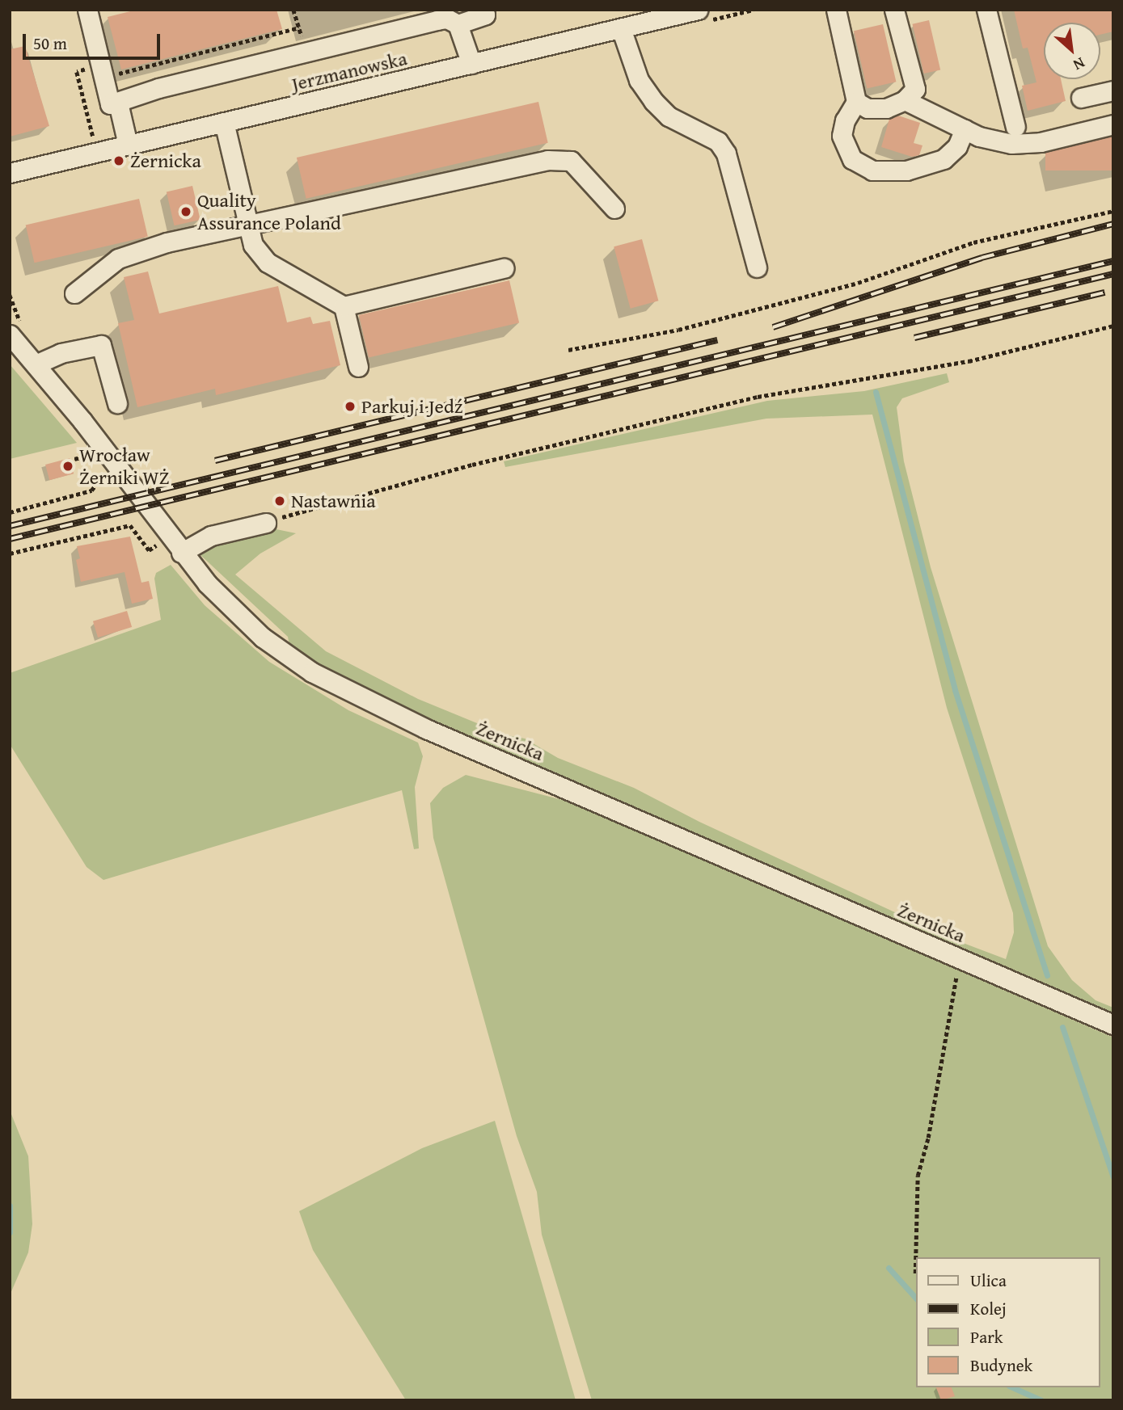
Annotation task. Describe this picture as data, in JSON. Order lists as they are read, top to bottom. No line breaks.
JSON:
{"streets":{"street":["Jerzmanowska","Żernicka"]},"places":["Żernicka","Quality Assurance Poland","Parkuj i Jedź","Wrocław Żerniki WŻ","Nastawnia"],"legend":["Ulica","Kolej","Park","Budynek"],"scale_bar":"50 m","north":"bottom right"}
